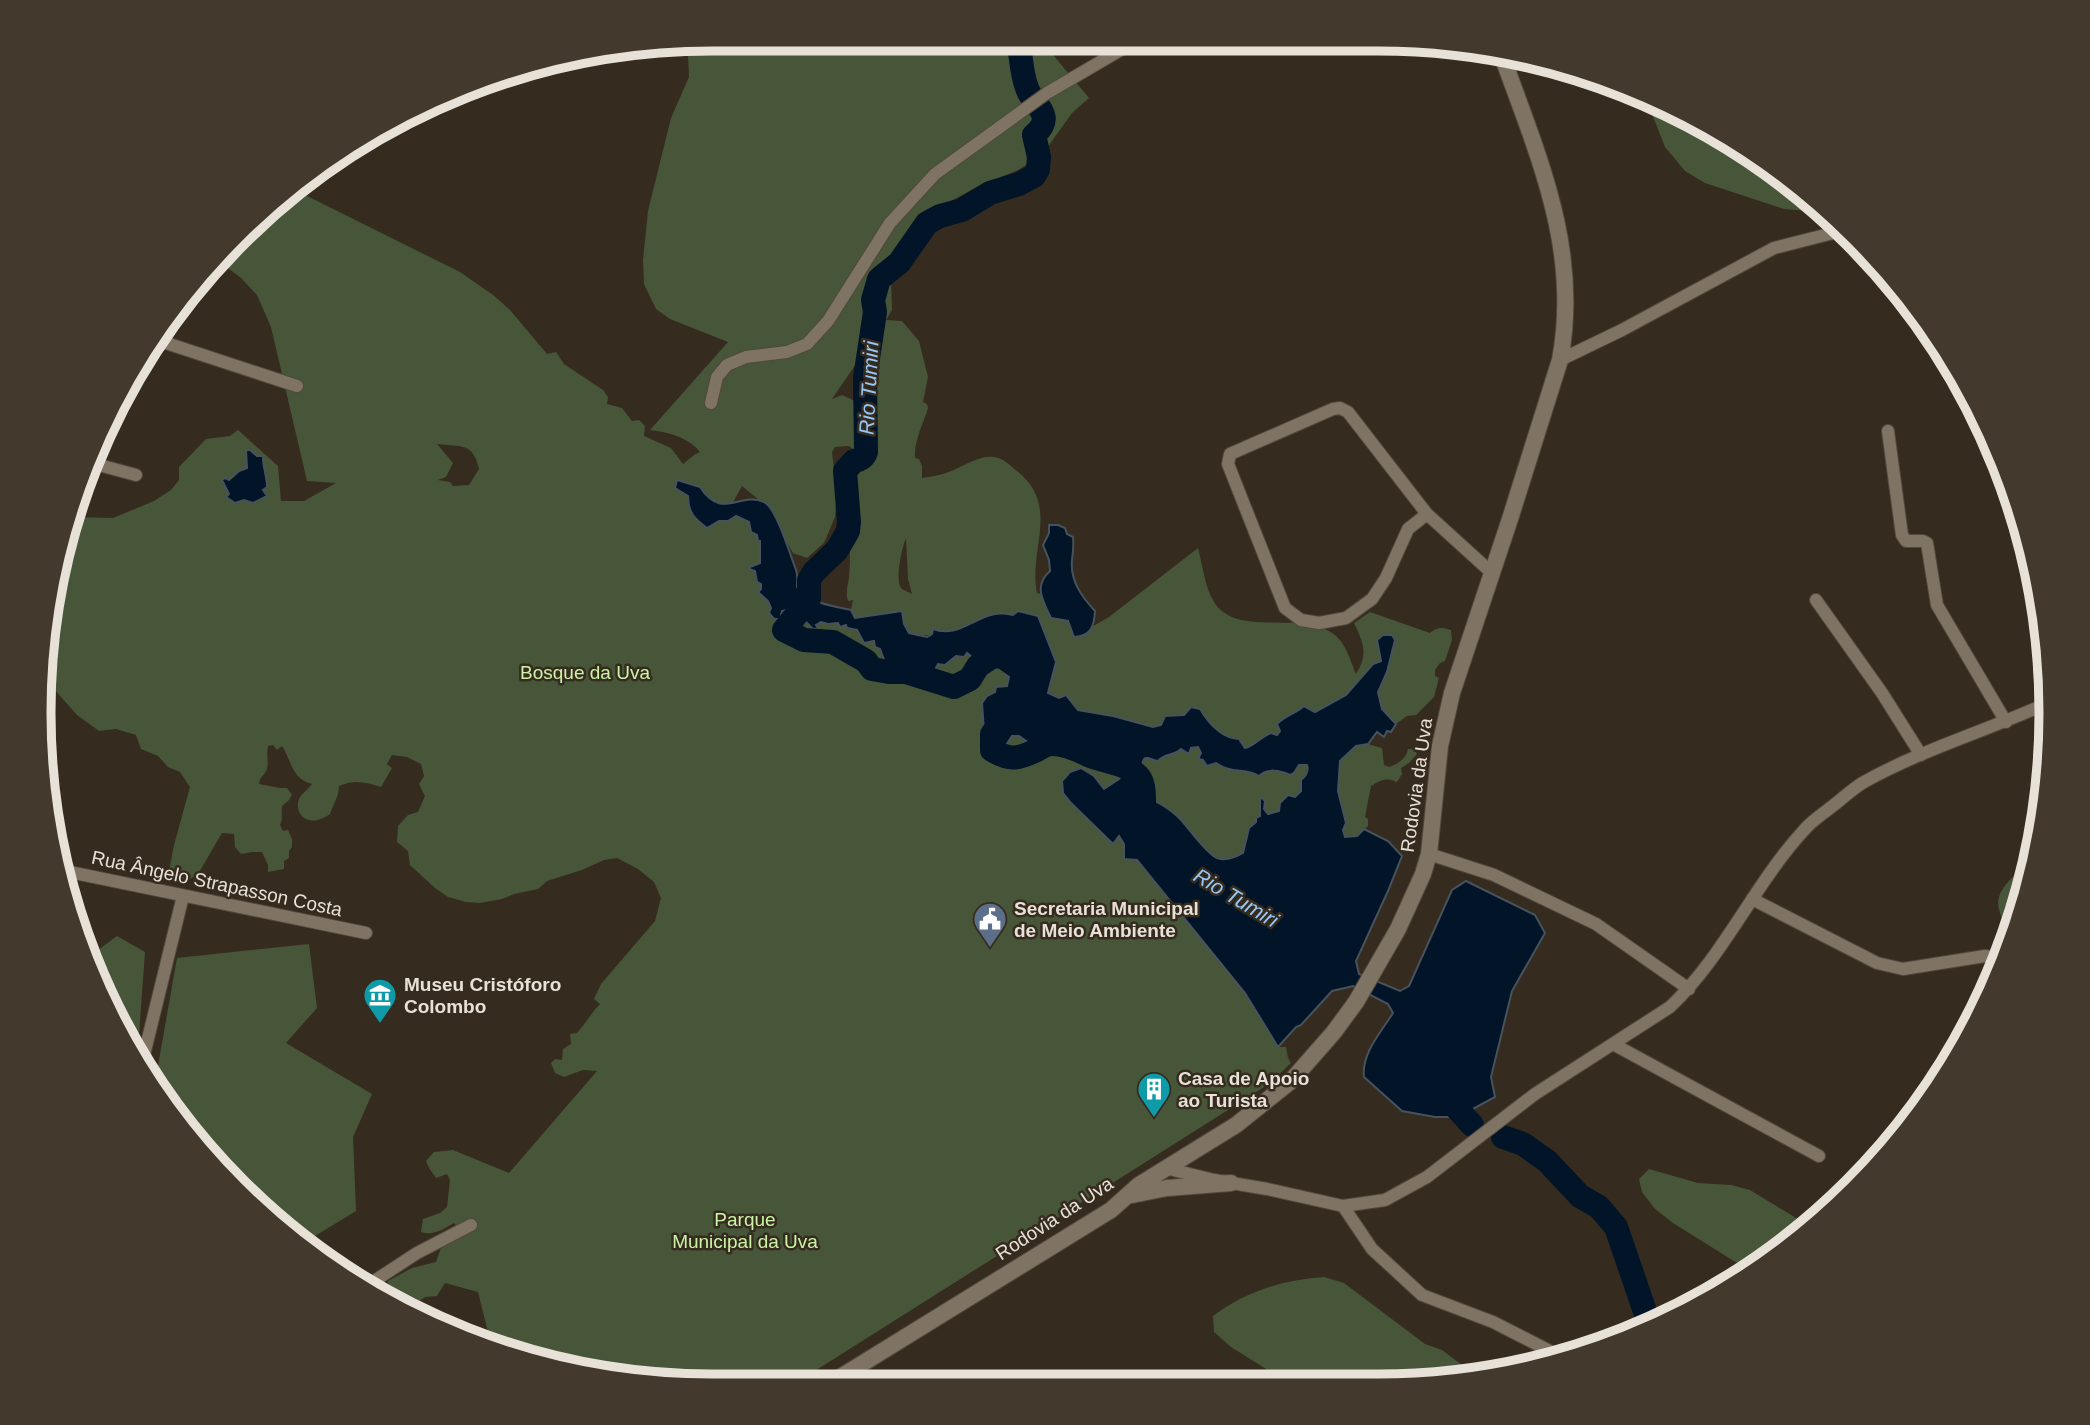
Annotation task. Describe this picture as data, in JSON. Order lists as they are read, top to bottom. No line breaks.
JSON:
{"streets":{"street":["Rodovia da Uva","Rua Ângelo Strapasson Costa"]},"water":["Rio Tumiri"],"parks":["Bosque da Uva","Parque Municipal da Uva"],"places":{"public building":["Secretaria Municipal de Meio Ambiente"],"museum":["Museu Cristóforo Colombo"],"building":["Casa de Apoio ao Turista"]}}
